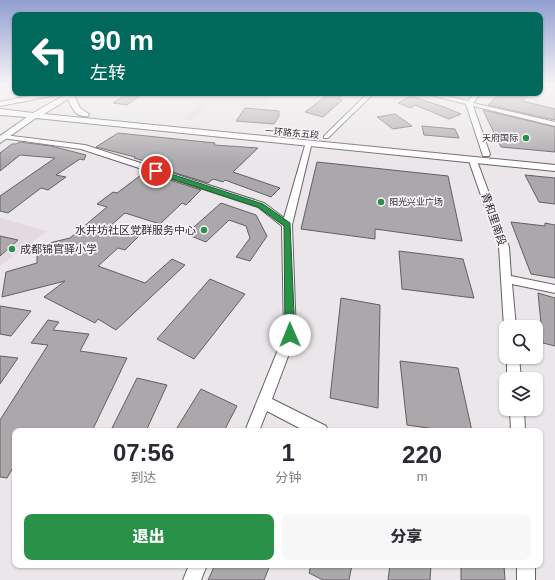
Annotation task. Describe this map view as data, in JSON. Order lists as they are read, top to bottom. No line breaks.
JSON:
{"streets":{"main road":["一环路东五段"],"street":["青和里南段"]},"crossings":[["一环路东五段","青和里南段"]],"places":["天府国际","阳光兴业广场","水井坊社区党群服务中心","成都锦官驿小学"],"page":{"turn":["90 m","左转"],"eta":["07:56","到达","1","分钟","220","m"],"buttons":["退出","分享"]}}
